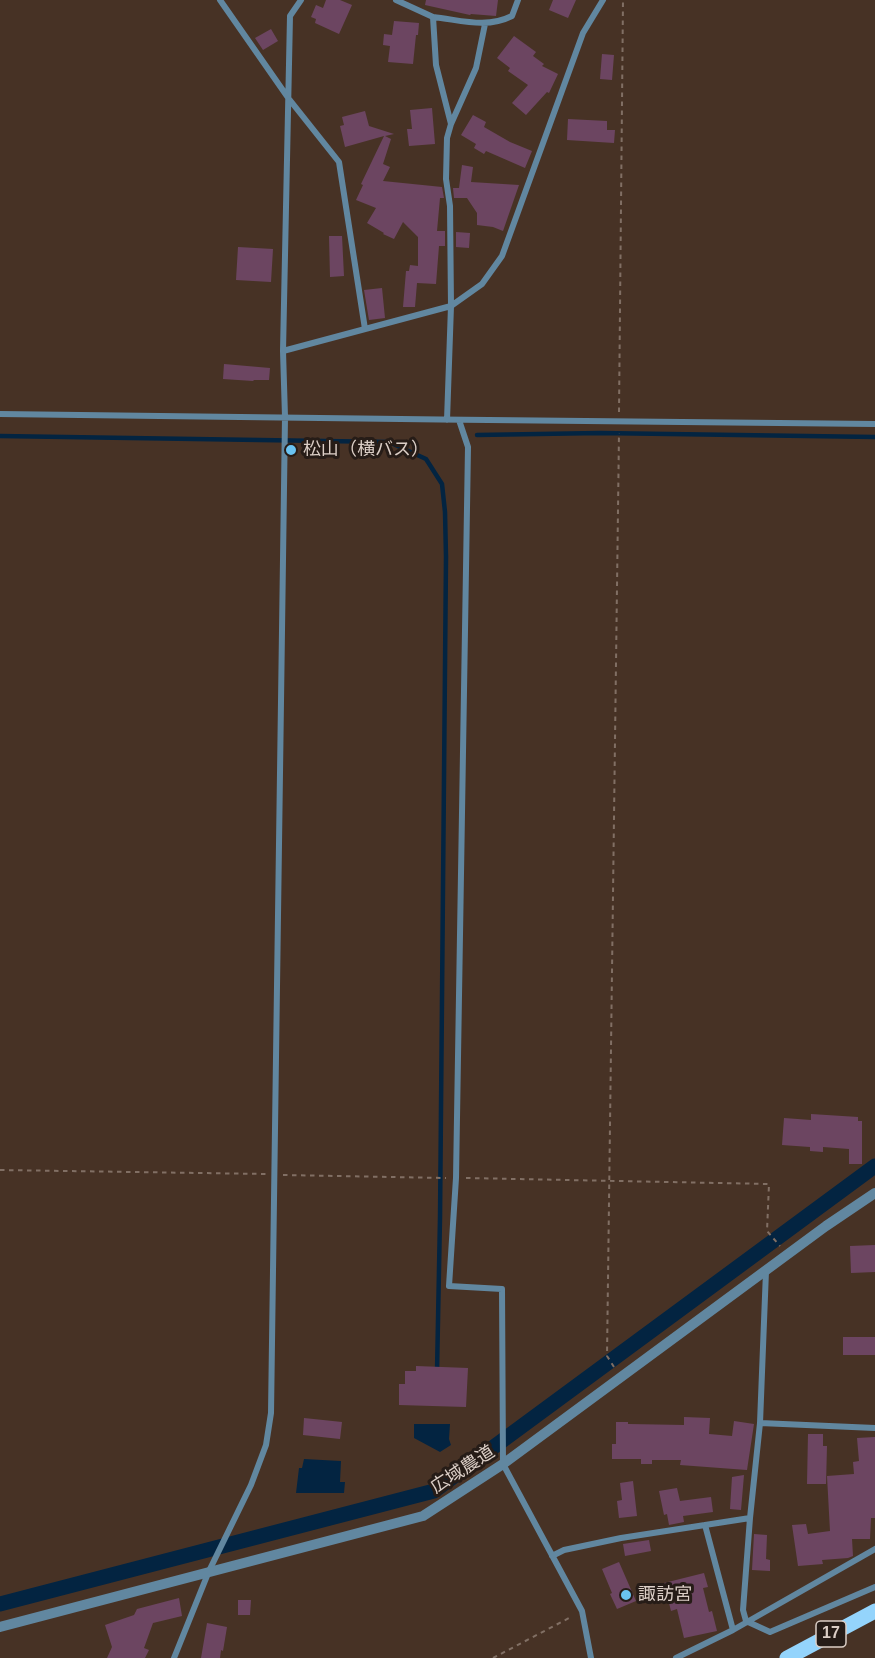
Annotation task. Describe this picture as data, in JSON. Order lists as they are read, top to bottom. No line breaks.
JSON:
{"streets":{"main road":["17"],"street":["広域農道"]},"places":["松山（横バス）","諏訪宮"]}
